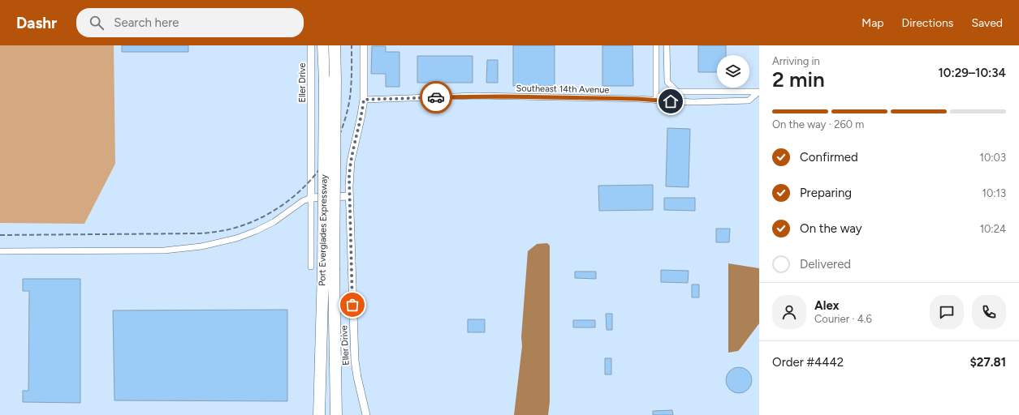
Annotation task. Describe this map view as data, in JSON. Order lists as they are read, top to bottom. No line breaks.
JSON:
{"streets":{"highway":["Port Everglades Expressway"],"street":["Eller Drive","Southeast 14th Avenue"]},"crossings":[["Eller Drive","Southeast 14th Avenue"]],"page":{"header":"Dashr","search":"Search here","nav":["Map","Directions","Saved"],"heading":["2 min","Arriving in","10:29–10:34"],"panel":["Alex","Courier · 4.6","Order #4442","$27.81"],"bar":"On the way · 260 m","list":[["Confirmed","10:03"],["Preparing","10:13"],["On the way","10:24"],"Delivered"]}}
